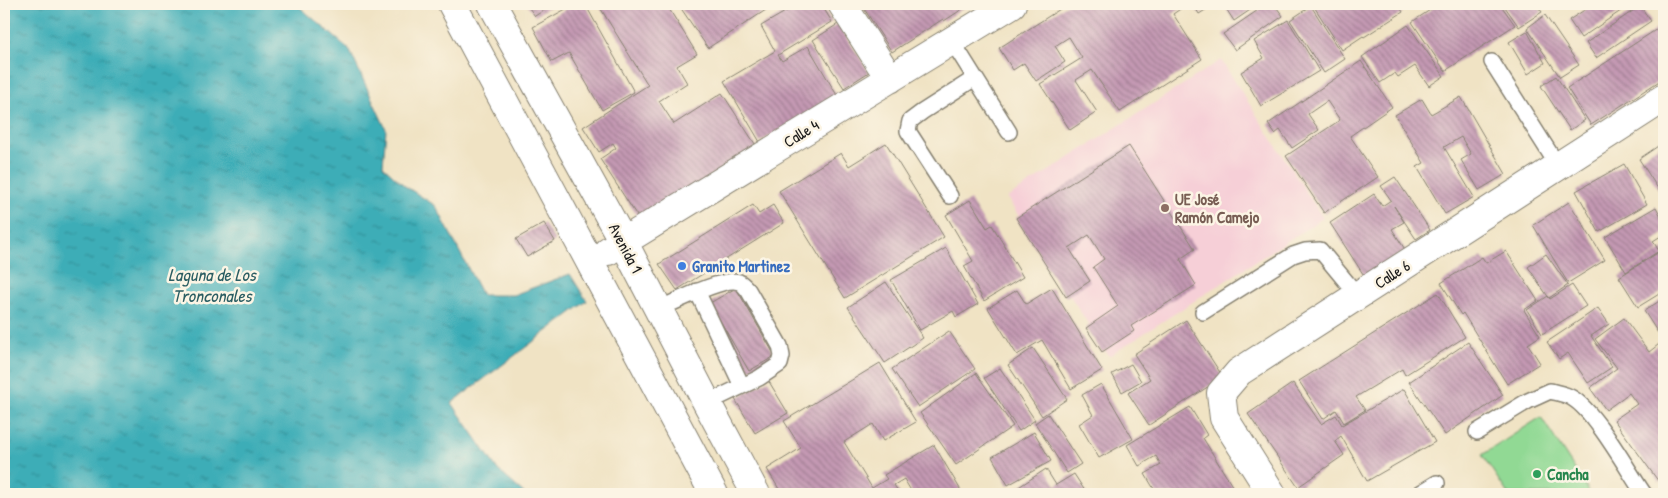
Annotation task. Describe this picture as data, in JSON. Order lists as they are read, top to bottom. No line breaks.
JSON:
{"streets":{"street":["Calle 4","Avenida 1","Calle 6"]},"crossings":[["Calle 4","Avenida 1"]],"water":["Laguna de Los Tronconales"],"places":["UE José Ramón Camejo","Granito Martinez","Cancha"]}
